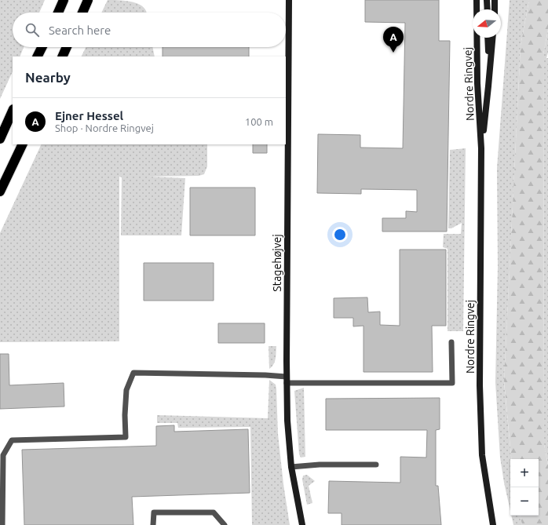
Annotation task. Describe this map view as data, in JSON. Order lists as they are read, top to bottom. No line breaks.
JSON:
{"streets":{"main road":["Nordre Ringvej","Stagehøjvej"]},"north":"left","page":{"search":"Search here","pins":"A","heading":"Nearby","list":[{"mark":"A","name":"Ejner Hessel","note":"Shop · Nordre Ringvej","value":"100 m"}],"map_buttons":["+","−"]}}
